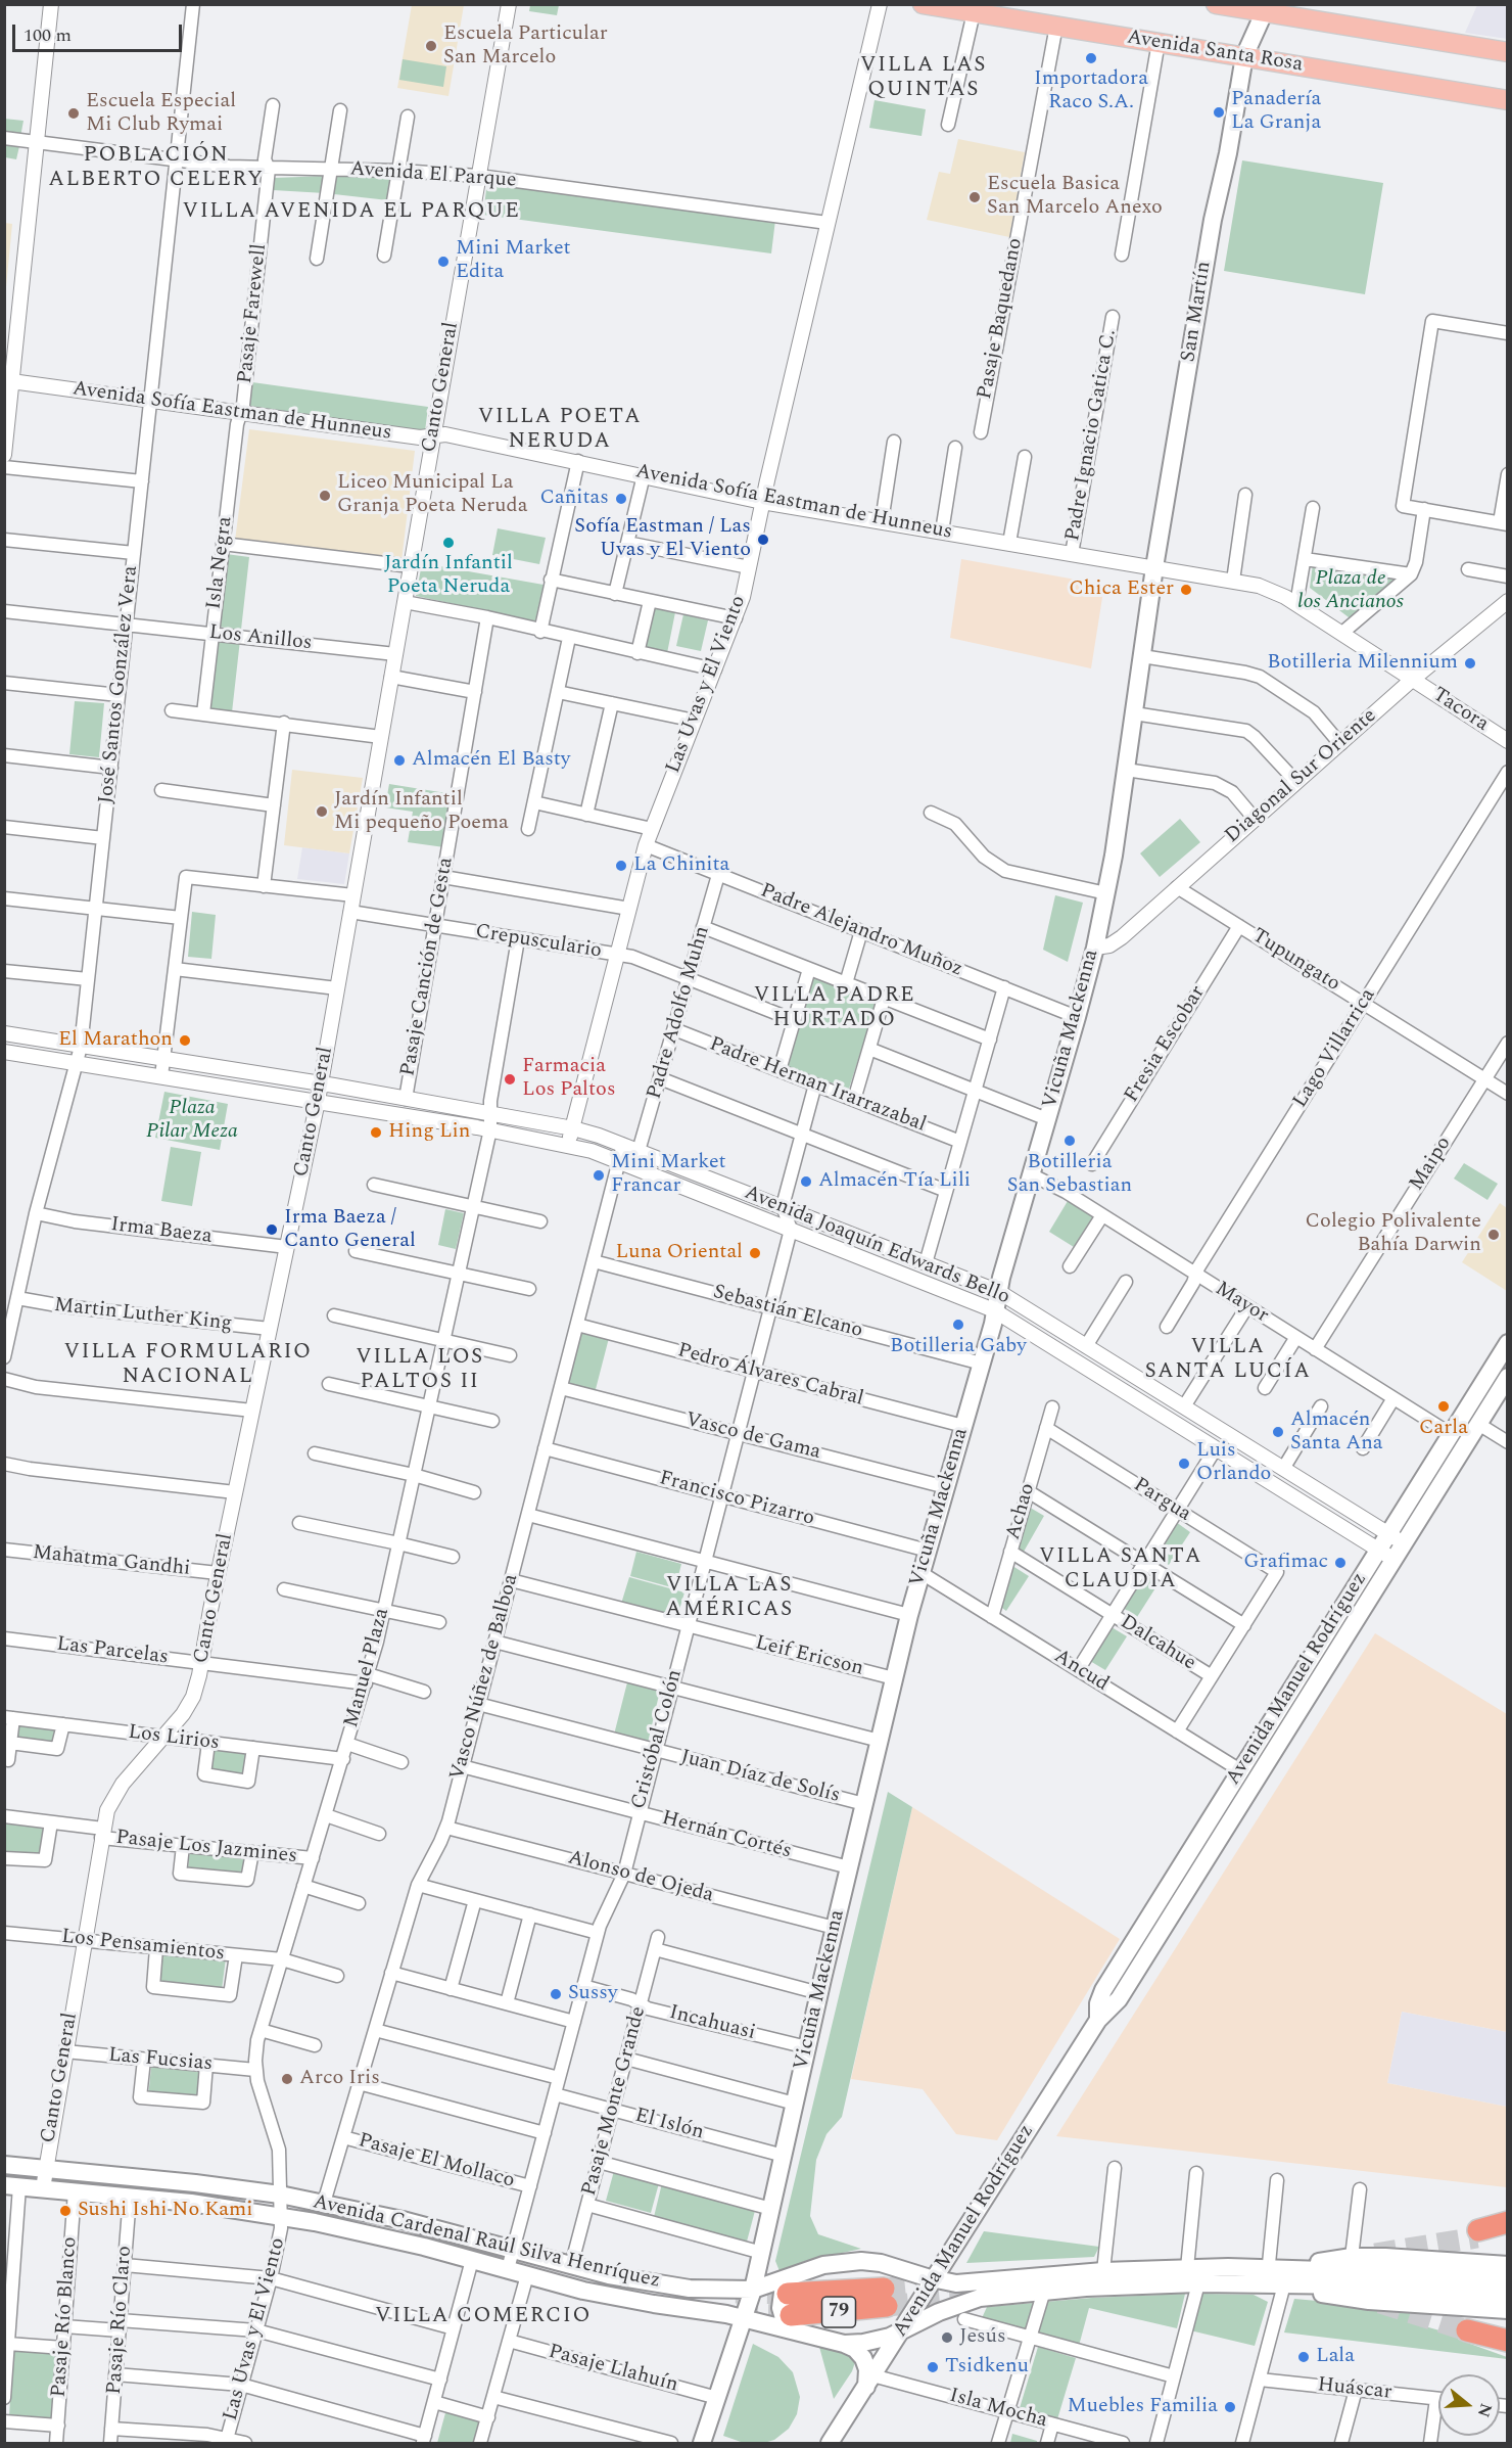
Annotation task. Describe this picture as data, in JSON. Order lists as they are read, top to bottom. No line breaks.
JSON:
{"streets":{"highway":["79"],"main road":["Avenida Santa Rosa","San Martín","Vicuña Mackenna","Avenida Manuel Rodríguez","Avenida Cardenal Raúl Silva Henríquez"],"street":["Avenida El Parque","Pasaje Farewell","Pasaje Baquedano","Canto General","Avenida Sofía Eastman de Hunneus","Padre Ignacio Gatica C.","Isla Negra","Los Anillos","José Santos González Vera","Las Uvas y El Viento","Tacora","Diagonal Sur Oriente","Padre Alejandro Muñoz","Crepusculario","Tupungato","Pasaje Canción de Gesta","Padre Adolfo Muhn","Fresia Escobar","Lago Villarrica","Padre Hernan Irarrazabal","Maipo","Irma Baeza","Avenida Joaquín Edwards Bello","Mayor","Sebastián Elcano","Martin Luther King","Pedro Álvares Cabral","Vasco de Gama","Francisco Pizarro","Pargua","Achao","Mahatma Gandhi","Dalcahue","Las Parcelas","Leif Ericson","Manuel Plaza","Ancud","Vasco Núñez de Balboa","Los Lirios","Cristóbal Colón","Juan Díaz de Solís","Hernán Cortés","Pasaje Los Jazmines","Alonso de Ojeda","Los Pensamientos","Incahuasi","Las Fucsias","Pasaje Monte Grande","El Islón","Pasaje El Mollaco","Pasaje Río Blanco","Pasaje Río Claro","Pasaje Llahuín","Huáscar","Isla Mocha"]},"crossings":[["Avenida Santa Rosa","San Martín"],["Avenida Santa Rosa","Pasaje Baquedano"],["Avenida El Parque","Pasaje Farewell"],["Avenida El Parque","Canto General"],["Avenida El Parque","José Santos González Vera"],["Avenida El Parque","Las Uvas y El Viento"],["San Martín","Avenida Sofía Eastman de Hunneus"],["San Martín","Vicuña Mackenna"],["Pasaje Farewell","Avenida Sofía Eastman de Hunneus"],["Pasaje Farewell","Isla Negra"],["Canto General","Avenida Sofía Eastman de Hunneus"],["Canto General","Los Anillos"],["Canto General","Crepusculario"],["Canto General","Irma Baeza"],["Canto General","Avenida Joaquín Edwards Bello"],["Canto General","Martin Luther King"],["Canto General","Mahatma Gandhi"],["Canto General","Las Parcelas"],["Canto General","Los Lirios"],["Canto General","Pasaje Los Jazmines"],["Canto General","Los Pensamientos"],["Canto General","Las Fucsias"],["Canto General","Avenida Cardenal Raúl Silva Henríquez"],["Avenida Sofía Eastman de Hunneus","Padre Ignacio Gatica C."],["Avenida Sofía Eastman de Hunneus","Isla Negra"],["Avenida Sofía Eastman de Hunneus","José Santos González Vera"],["Avenida Sofía Eastman de Hunneus","Las Uvas y El Viento"],["Avenida Sofía Eastman de Hunneus","Tacora"],["Avenida Sofía Eastman de Hunneus","Diagonal Sur Oriente"],["Avenida Sofía Eastman de Hunneus","Vicuña Mackenna"],["Isla Negra","Los Anillos"],["Los Anillos","José Santos González Vera"],["José Santos González Vera","Irma Baeza"],["José Santos González Vera","Avenida Joaquín Edwards Bello"],["José Santos González Vera","Martin Luther King"],["Las Uvas y El Viento","Padre Alejandro Muñoz"],["Las Uvas y El Viento","Crepusculario"],["Las Uvas y El Viento","Avenida Joaquín Edwards Bello"],["Las Uvas y El Viento","Manuel Plaza"],["Las Uvas y El Viento","Avenida Cardenal Raúl Silva Henríquez"],["Tacora","Diagonal Sur Oriente"],["Diagonal Sur Oriente","Tupungato"],["Diagonal Sur Oriente","Vicuña Mackenna"],["Padre Alejandro Muñoz","Padre Adolfo Muhn"],["Padre Alejandro Muñoz","Vicuña Mackenna"],["Crepusculario","Pasaje Canción de Gesta"],["Crepusculario","Padre Adolfo Muhn"],["Crepusculario","Manuel Plaza"],["Tupungato","Fresia Escobar"],["Tupungato","Lago Villarrica"],["Tupungato","Maipo"],["Pasaje Canción de Gesta","Avenida Joaquín Edwards Bello"],["Padre Adolfo Muhn","Padre Hernan Irarrazabal"],["Padre Adolfo Muhn","Avenida Joaquín Edwards Bello"],["Vicuña Mackenna","Avenida Joaquín Edwards Bello"],["Vicuña Mackenna","Mayor"],["Vicuña Mackenna","Sebastián Elcano"],["Vicuña Mackenna","Pedro Álvares Cabral"],["Vicuña Mackenna","Vasco de Gama"],["Vicuña Mackenna","Francisco Pizarro"],["Vicuña Mackenna","Leif Ericson"],["Vicuña Mackenna","Ancud"],["Vicuña Mackenna","Juan Díaz de Solís"],["Vicuña Mackenna","Hernán Cortés"],["Vicuña Mackenna","Alonso de Ojeda"],["Vicuña Mackenna","Incahuasi"],["Vicuña Mackenna","Pasaje Monte Grande"],["Vicuña Mackenna","El Islón"],["Vicuña Mackenna","Avenida Cardenal Raúl Silva Henríquez"],["Vicuña Mackenna","Pasaje Llahuín"],["Lago Villarrica","Mayor"],["Maipo","Mayor"],["Avenida Joaquín Edwards Bello","Manuel Plaza"],["Avenida Joaquín Edwards Bello","Vasco Núñez de Balboa"],["Avenida Joaquín Edwards Bello","Avenida Manuel Rodríguez"],["Avenida Joaquín Edwards Bello","Cristóbal Colón"],["Mayor","Avenida Manuel Rodríguez"],["Sebastián Elcano","Vasco Núñez de Balboa"],["Sebastián Elcano","Cristóbal Colón"],["Pedro Álvares Cabral","Vasco Núñez de Balboa"],["Pedro Álvares Cabral","Cristóbal Colón"],["Vasco de Gama","Vasco Núñez de Balboa"],["Vasco de Gama","Cristóbal Colón"],["Francisco Pizarro","Vasco Núñez de Balboa"],["Francisco Pizarro","Cristóbal Colón"],["Pargua","Achao"],["Achao","Dalcahue"],["Achao","Ancud"],["Las Parcelas","Manuel Plaza"],["Leif Ericson","Vasco Núñez de Balboa"],["Leif Ericson","Cristóbal Colón"],["Manuel Plaza","Los Lirios"],["Manuel Plaza","Pasaje Los Jazmines"],["Manuel Plaza","Los Pensamientos"],["Manuel Plaza","Las Fucsias"],["Manuel Plaza","Avenida Cardenal Raúl Silva Henríquez"],["Ancud","Avenida Manuel Rodríguez"],["Vasco Núñez de Balboa","Juan Díaz de Solís"],["Vasco Núñez de Balboa","Hernán Cortés"],["Vasco Núñez de Balboa","Alonso de Ojeda"],["Vasco Núñez de Balboa","Pasaje El Mollaco"],["Vasco Núñez de Balboa","Avenida Cardenal Raúl Silva Henríquez"],["Avenida Manuel Rodríguez","Avenida Cardenal Raúl Silva Henríquez"],["Avenida Manuel Rodríguez","Isla Mocha"],["Cristóbal Colón","Juan Díaz de Solís"],["Cristóbal Colón","Hernán Cortés"],["Cristóbal Colón","Alonso de Ojeda"],["Cristóbal Colón","Incahuasi"],["Cristóbal Colón","El Islón"],["Cristóbal Colón","Pasaje El Mollaco"],["Cristóbal Colón","Avenida Cardenal Raúl Silva Henríquez"],["Incahuasi","Pasaje Monte Grande"],["Pasaje Monte Grande","El Islón"],["Pasaje Monte Grande","Avenida Cardenal Raúl Silva Henríquez"],["Avenida Cardenal Raúl Silva Henríquez","79"],["Avenida Cardenal Raúl Silva Henríquez","Pasaje Río Blanco"],["Avenida Cardenal Raúl Silva Henríquez","Pasaje Río Claro"]],"districts":["VILLA LAS QUINTAS","POBLACIÓN ALBERTO CELERY","VILLA AVENIDA EL PARQUE","VILLA POETA NERUDA","VILLA PADRE HURTADO","VILLA SANTA LUCÍA","VILLA FORMULARIO NACIONAL","VILLA LOS PALTOS II","VILLA SANTA CLAUDIA","VILLA LAS AMÉRICAS","VILLA COMERCIO"],"parks":["Plaza de los Ancianos","Plaza Pilar Meza"],"places":["Escuela Particular San Marcelo","Importadora Raco S.A.","Panadería La Granja","Escuela Especial Mi Club Rymai","Escuela Basica San Marcelo Anexo","Mini Market Edita","Liceo Municipal La Granja Poeta Neruda","Cañitas","Sofía Eastman / Las Uvas y El Viento","Jardín Infantil Poeta Neruda","Chica Ester","Botilleria Milennium","Almacén El Basty","Jardín Infantil Mi pequeño Poema","La Chinita","El Marathon","Farmacia Los Paltos","Hing Lin","Botilleria San Sebastian","Mini Market Francar","Almacén Tía Lili","Irma Baeza / Canto General","Colegio Polivalente Bahía Darwin","Luna Oriental","Botilleria Gaby","Carla","Almacén Santa Ana","Luis Orlando","Grafimac","Sussy","Arco Iris","Sushi Ishi No Kami","Jesús","Lala","Tsidkenu","Muebles Familia"],"scale_bar":"100 m","north":"right"}
